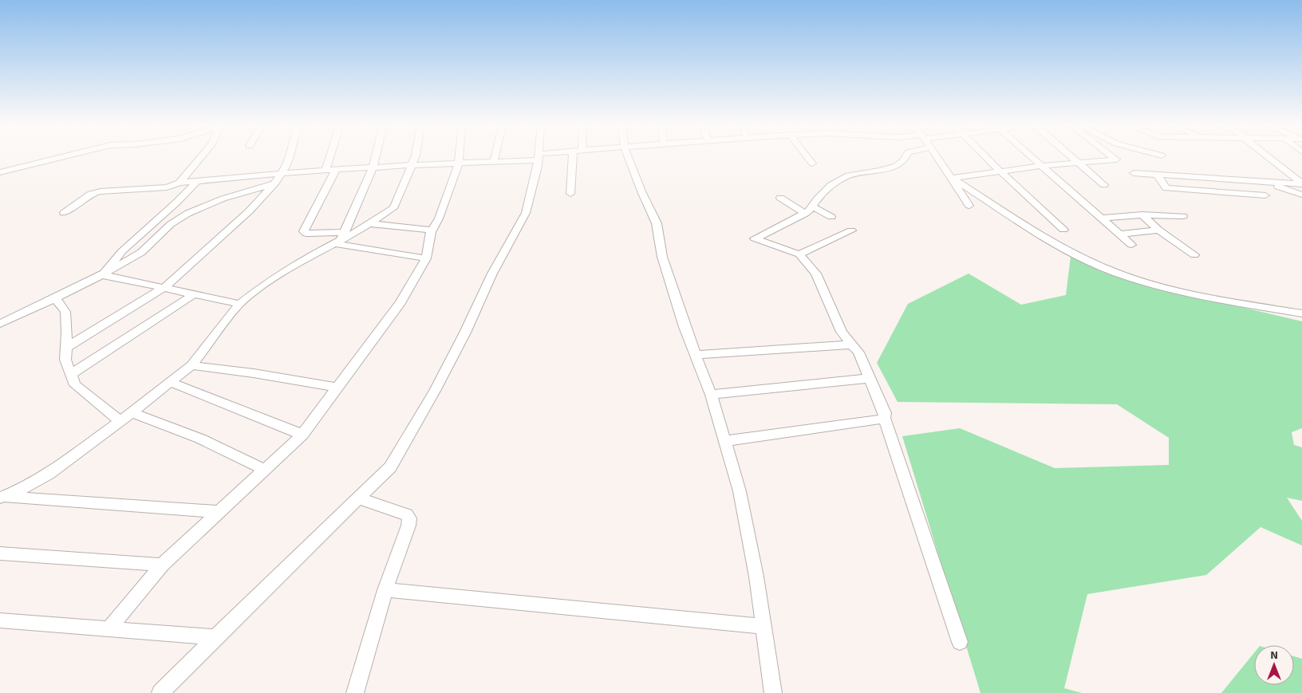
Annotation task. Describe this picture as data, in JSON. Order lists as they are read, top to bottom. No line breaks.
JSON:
{"north":"top"}
